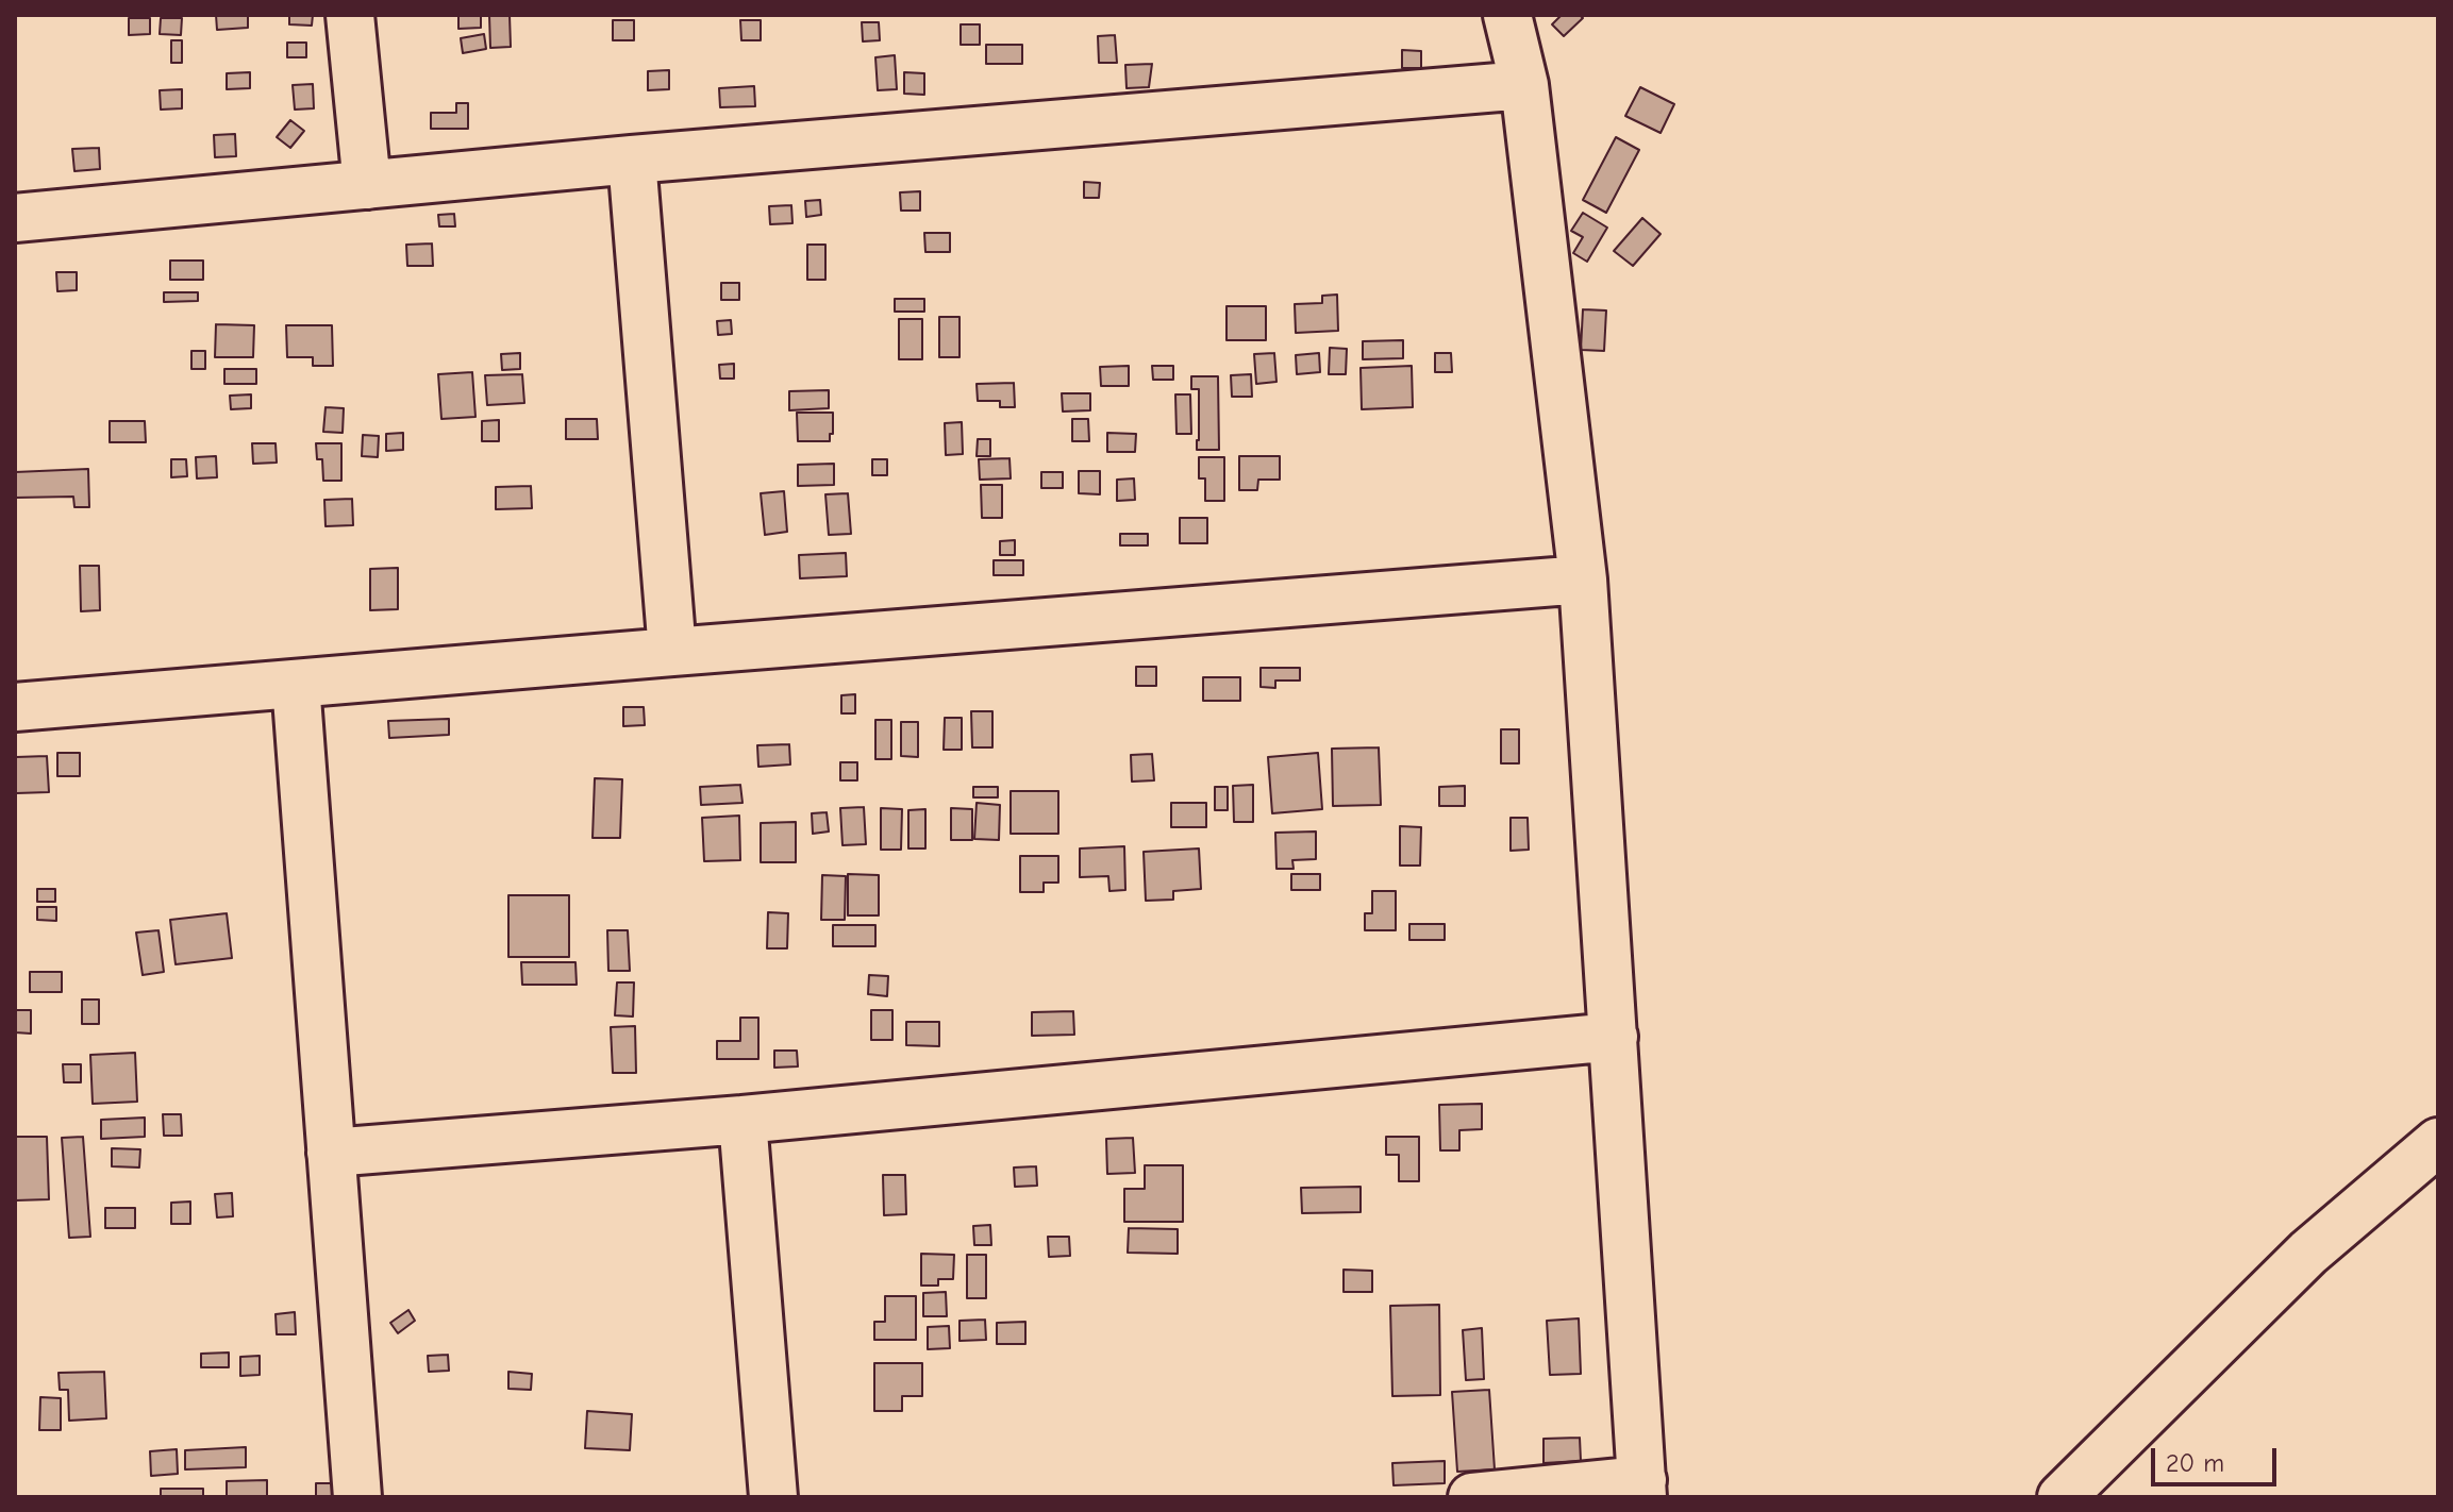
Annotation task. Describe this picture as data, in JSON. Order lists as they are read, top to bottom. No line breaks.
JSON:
{"scale_bar":"20 m"}
